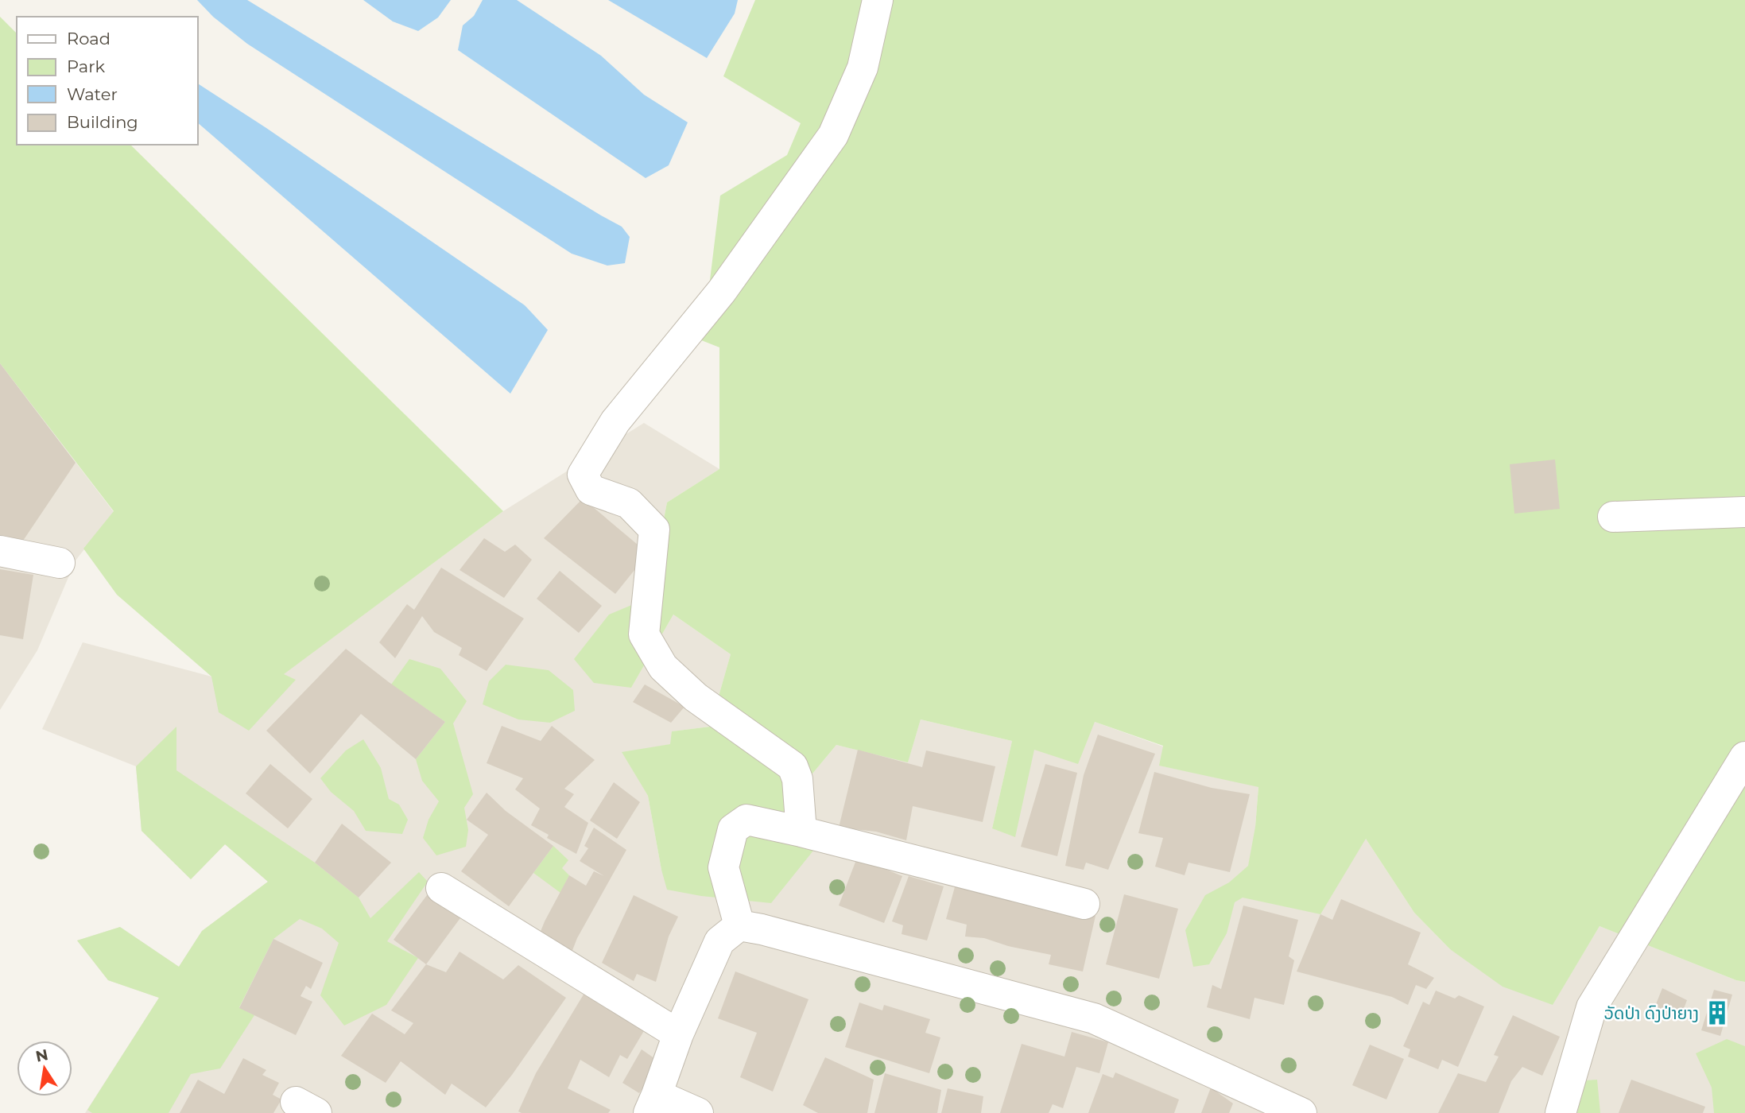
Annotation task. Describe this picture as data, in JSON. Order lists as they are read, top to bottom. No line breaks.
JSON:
{"places":{"building":["ວັດປ່າ ດົງປ່າຍາງ"]},"legend":["Road","Park","Water","Building"],"north":"top"}
